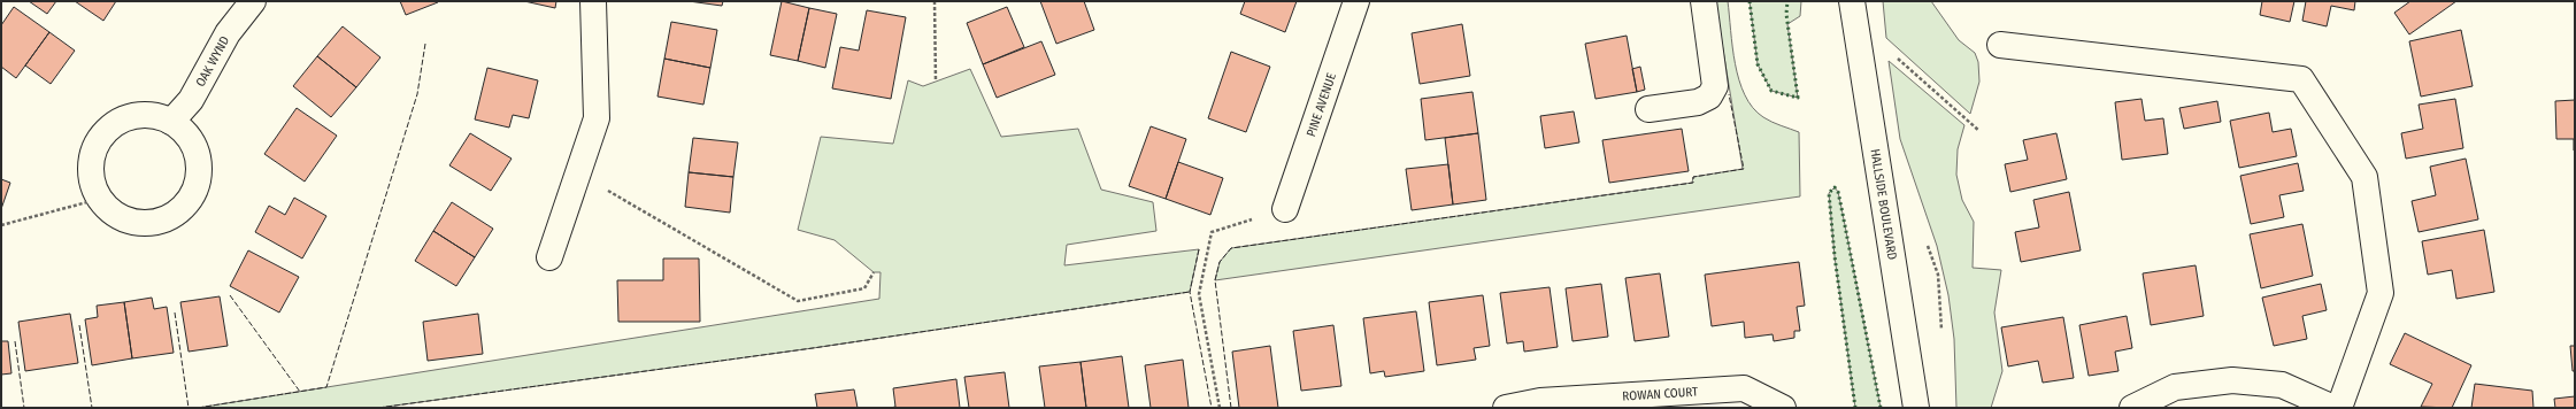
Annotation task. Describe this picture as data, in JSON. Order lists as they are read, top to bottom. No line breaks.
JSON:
{"streets":{"street":["OAK WYND","PINE AVENUE","HALLSIDE BOULEVARD","ROWAN COURT"]}}
